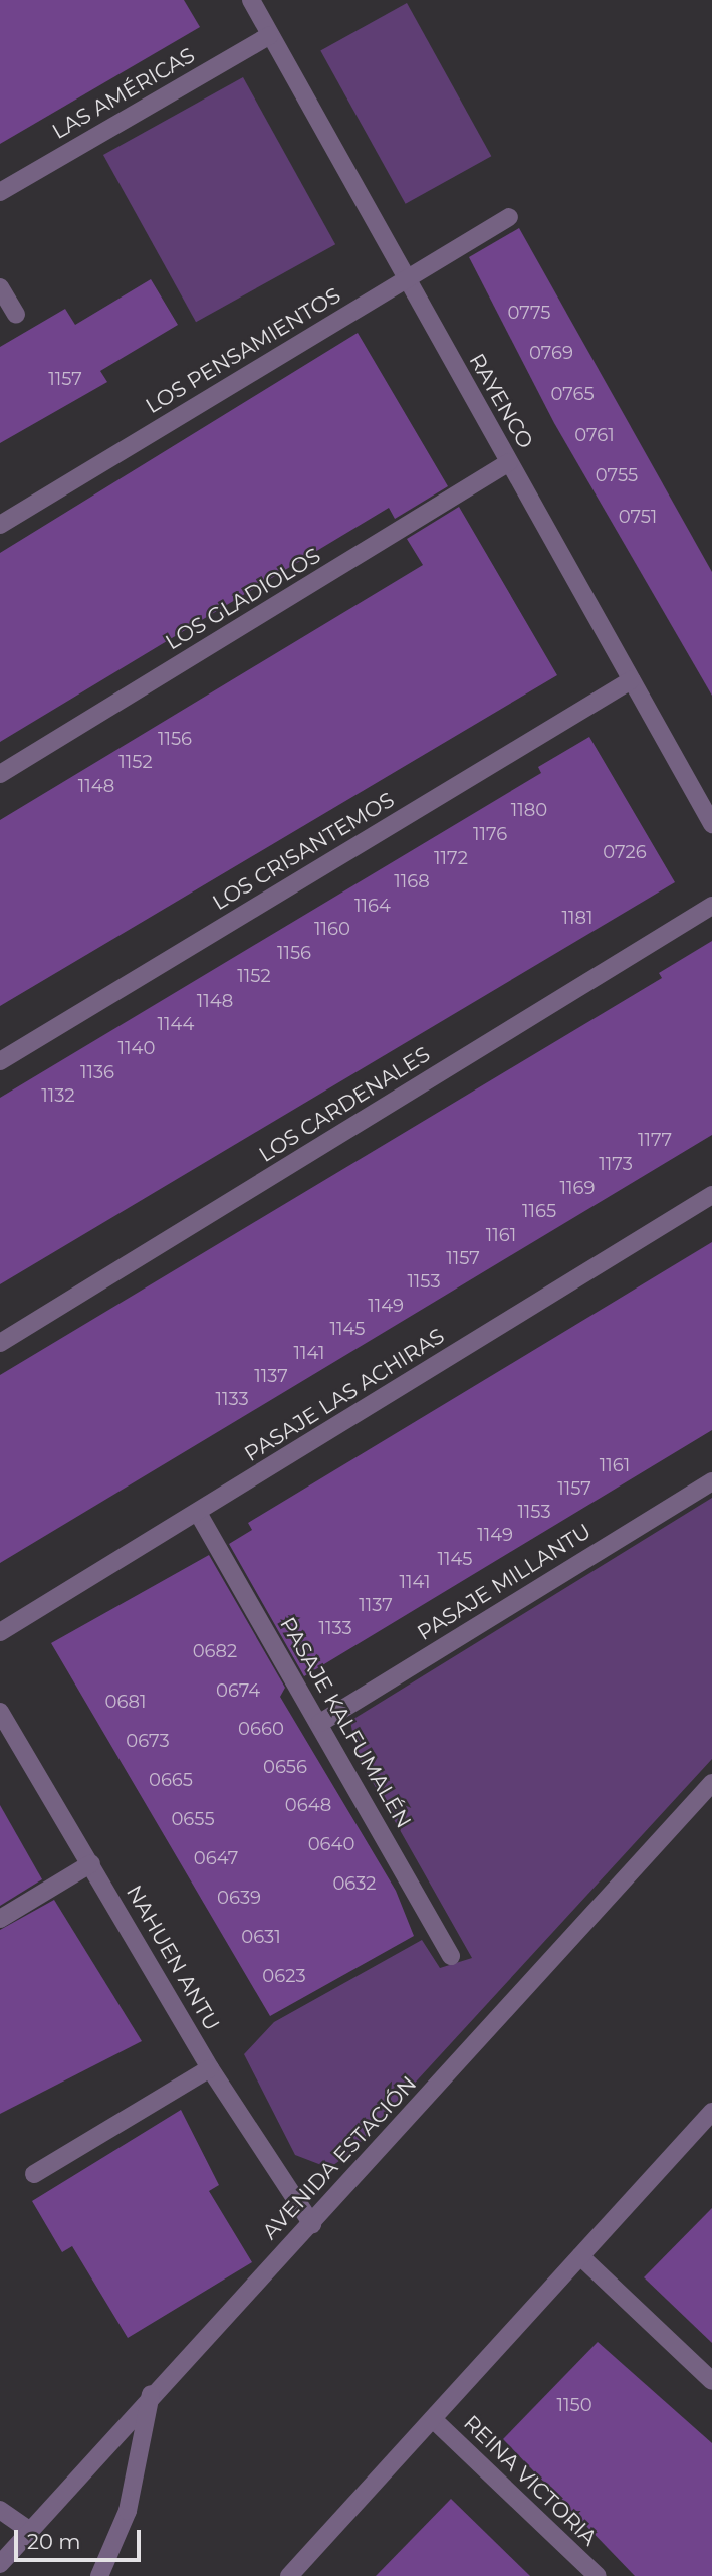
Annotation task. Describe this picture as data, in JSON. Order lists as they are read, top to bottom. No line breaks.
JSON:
{"streets":{"street":["LAS AMÉRICAS","LOS PENSAMIENTOS","RAYENCO","LOS GLADIOLOS","LOS CRISANTEMOS","LOS CARDENALES","PASAJE LAS ACHIRAS","PASAJE MILLANTU","PASAJE KALFUMALÉN","NAHUEN ANTU","AVENIDA ESTACIÓN","REINA VICTORIA"]},"crossings":[["LAS AMÉRICAS","RAYENCO"],["LOS PENSAMIENTOS","RAYENCO"],["RAYENCO","LOS GLADIOLOS"],["RAYENCO","LOS CRISANTEMOS"],["PASAJE LAS ACHIRAS","PASAJE KALFUMALÉN"],["PASAJE MILLANTU","PASAJE KALFUMALÉN"],["NAHUEN ANTU","AVENIDA ESTACIÓN"]],"house_numbers":["0775","0769","1157","0765","0761","0755","0751","1156","1152","1148","1180","1176","0726","1172","1168","1164","1181","1160","1156","1152","1148","1144","1140","1136","1132","1177","1173","1169","1165","1161","1157","1153","1149","1145","1141","1137","1133","1161","1157","1153","1149","1145","1141","1137","1133","0682","0674","0681","0660","0673","0656","0665","0648","0655","0640","0647","0632","0639","0631","0623","1150"],"scale_bar":"20 m"}
